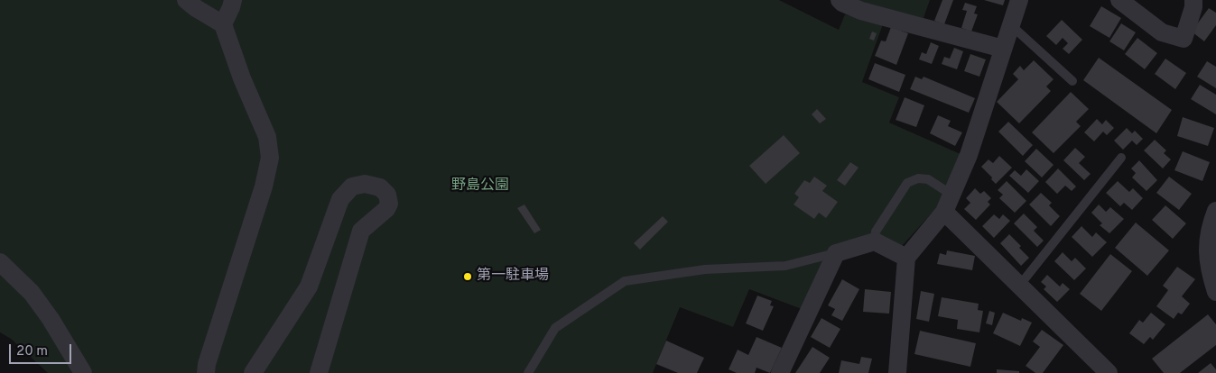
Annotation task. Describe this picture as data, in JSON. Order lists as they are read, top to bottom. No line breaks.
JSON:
{"parks":["野島公園"],"places":["第一駐車場"],"scale_bar":"20 m"}
